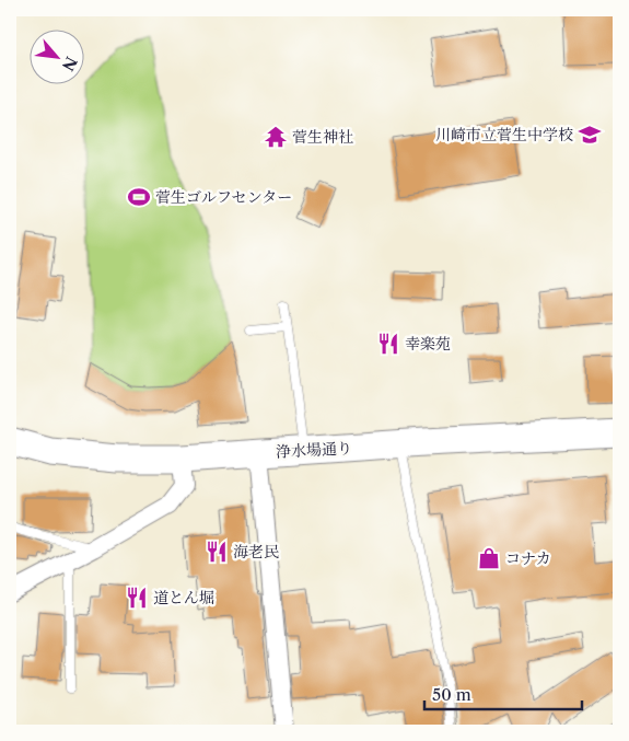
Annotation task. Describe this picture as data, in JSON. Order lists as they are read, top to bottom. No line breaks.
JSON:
{"streets":{"main road":["浄水場通り"]},"places":{"school or university":["川崎市立菅生中学校"],"temple":["菅生神社"],"sports":["菅生ゴルフセンター"],"restaurant":["幸楽苑","海老民","道とん堀"],"shop":["コナカ"]},"scale_bar":"50 m","north":"bottom right"}
